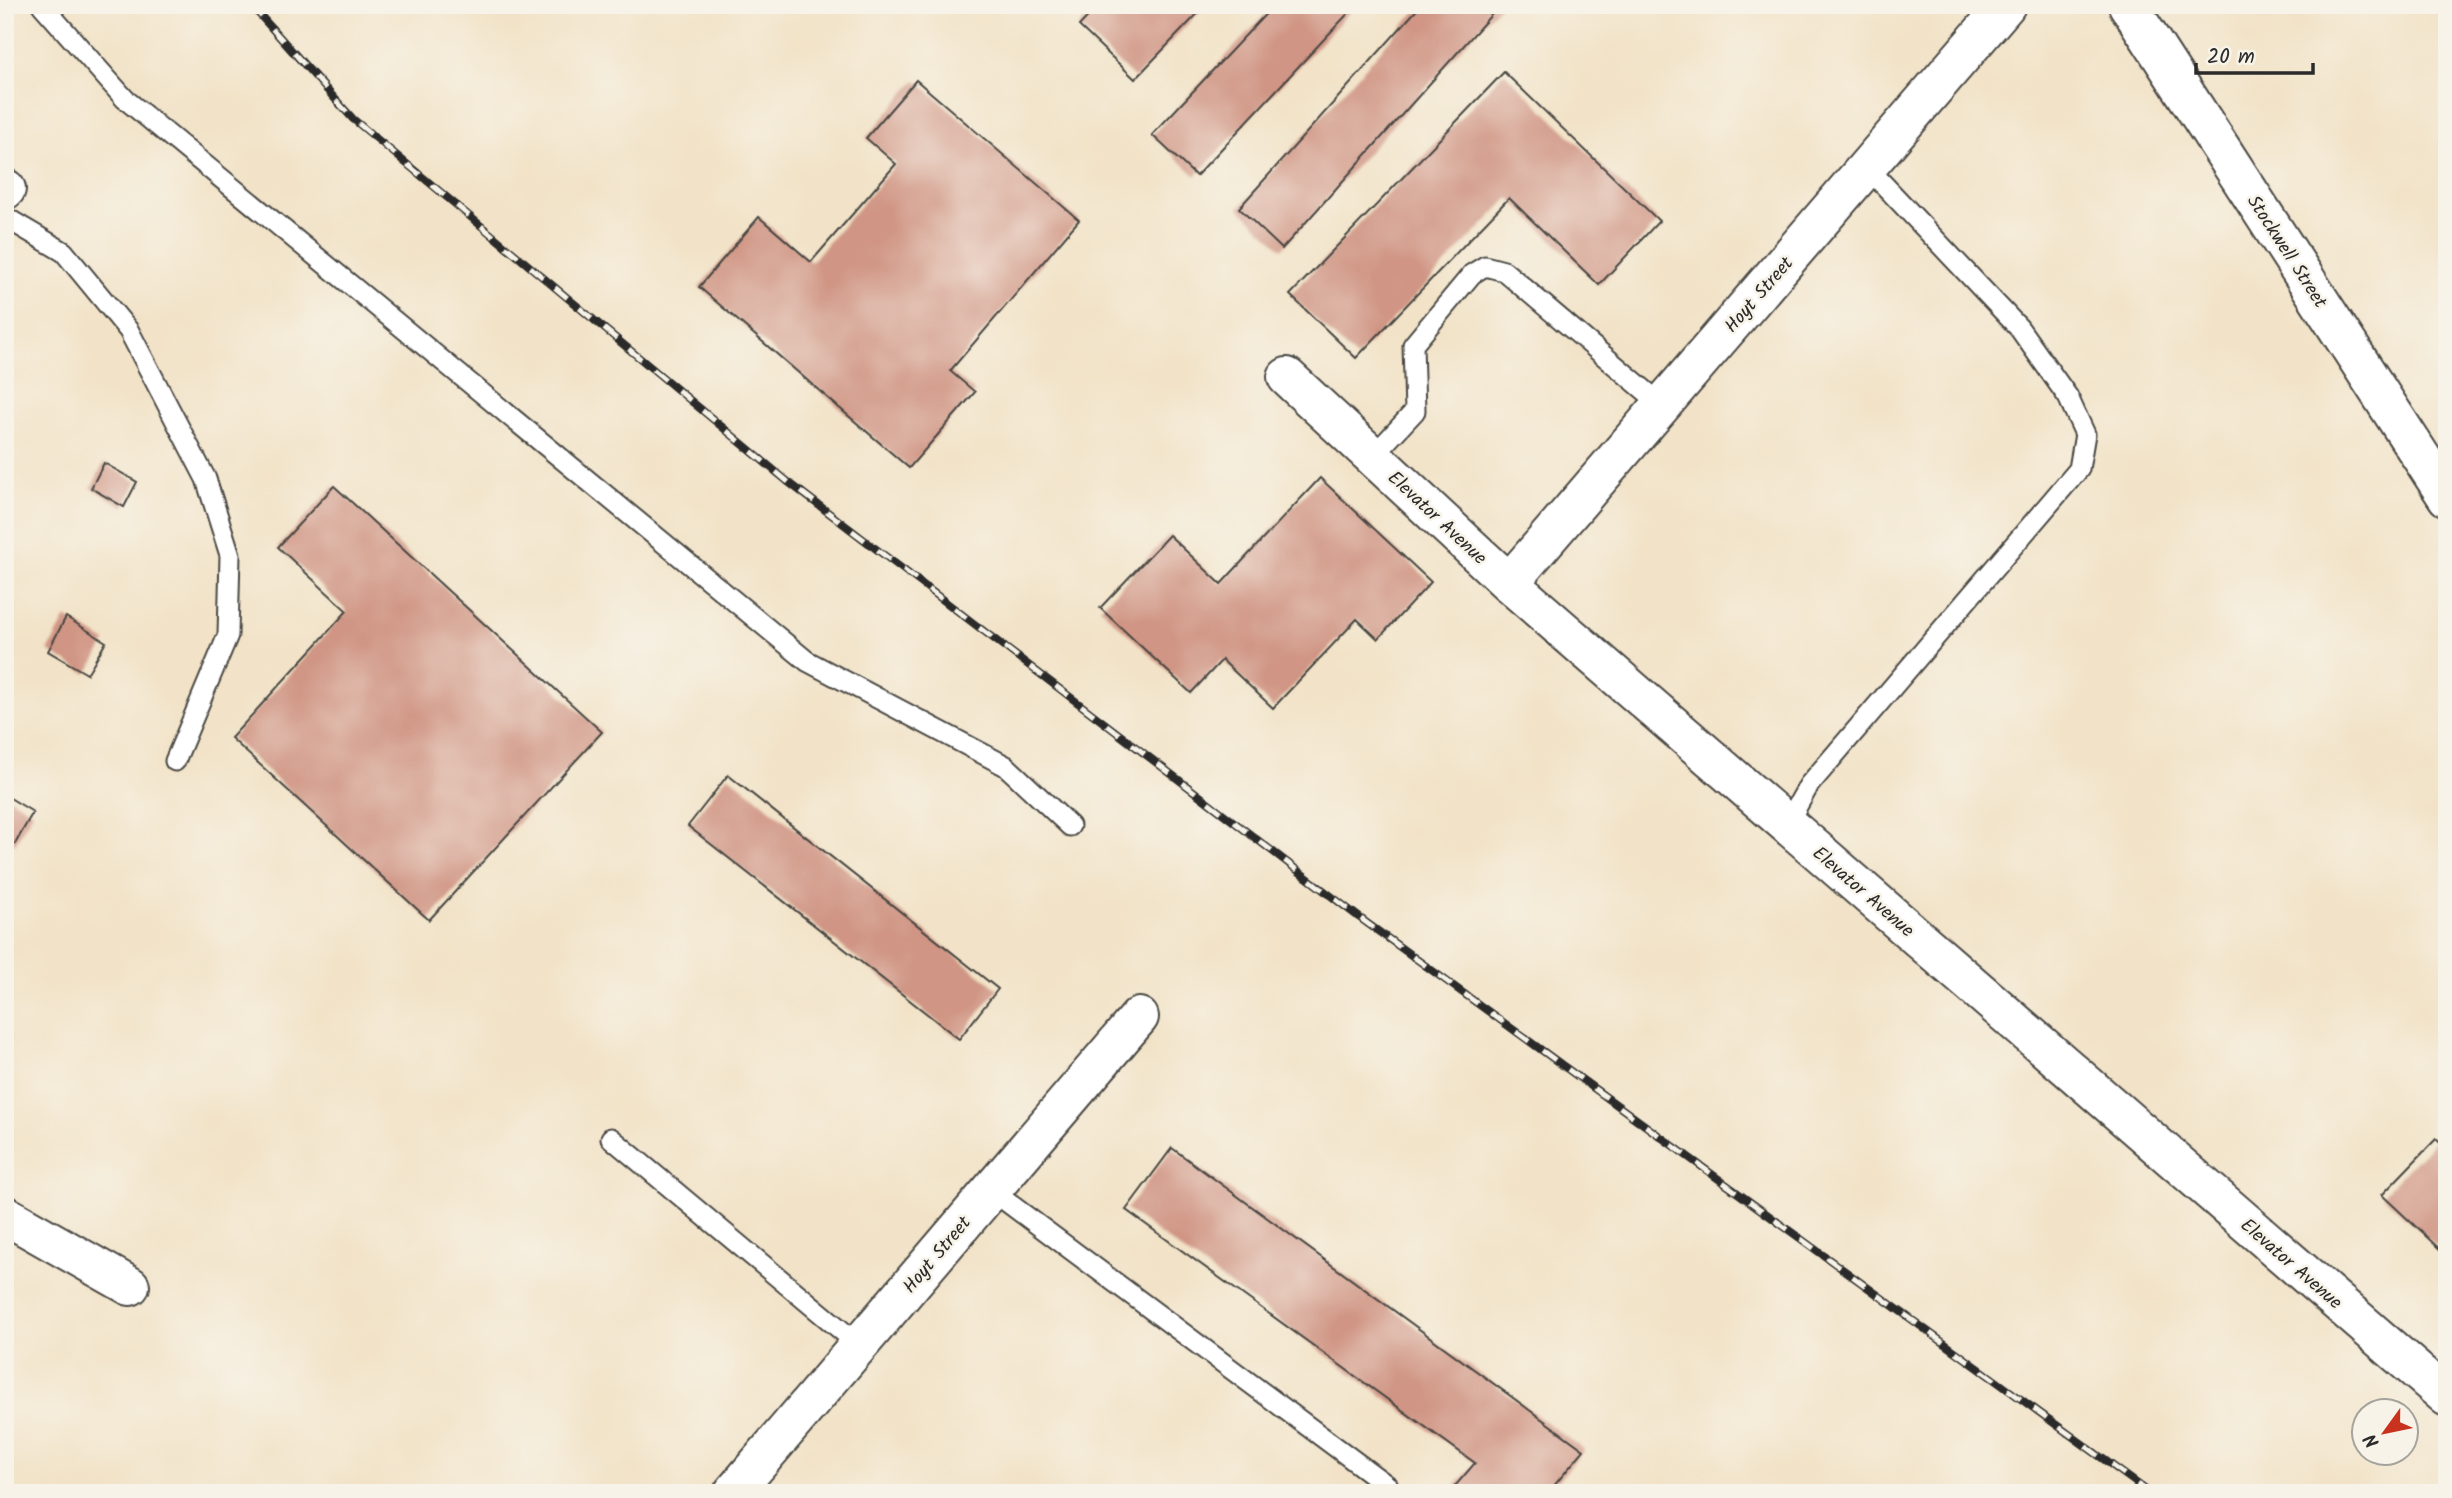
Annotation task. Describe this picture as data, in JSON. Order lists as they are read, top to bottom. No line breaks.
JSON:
{"streets":{"street":["Stockwell Street","Hoyt Street","Elevator Avenue"]},"crossings":[["Hoyt Street","Elevator Avenue"]],"scale_bar":"20 m","north":"bottom left"}
